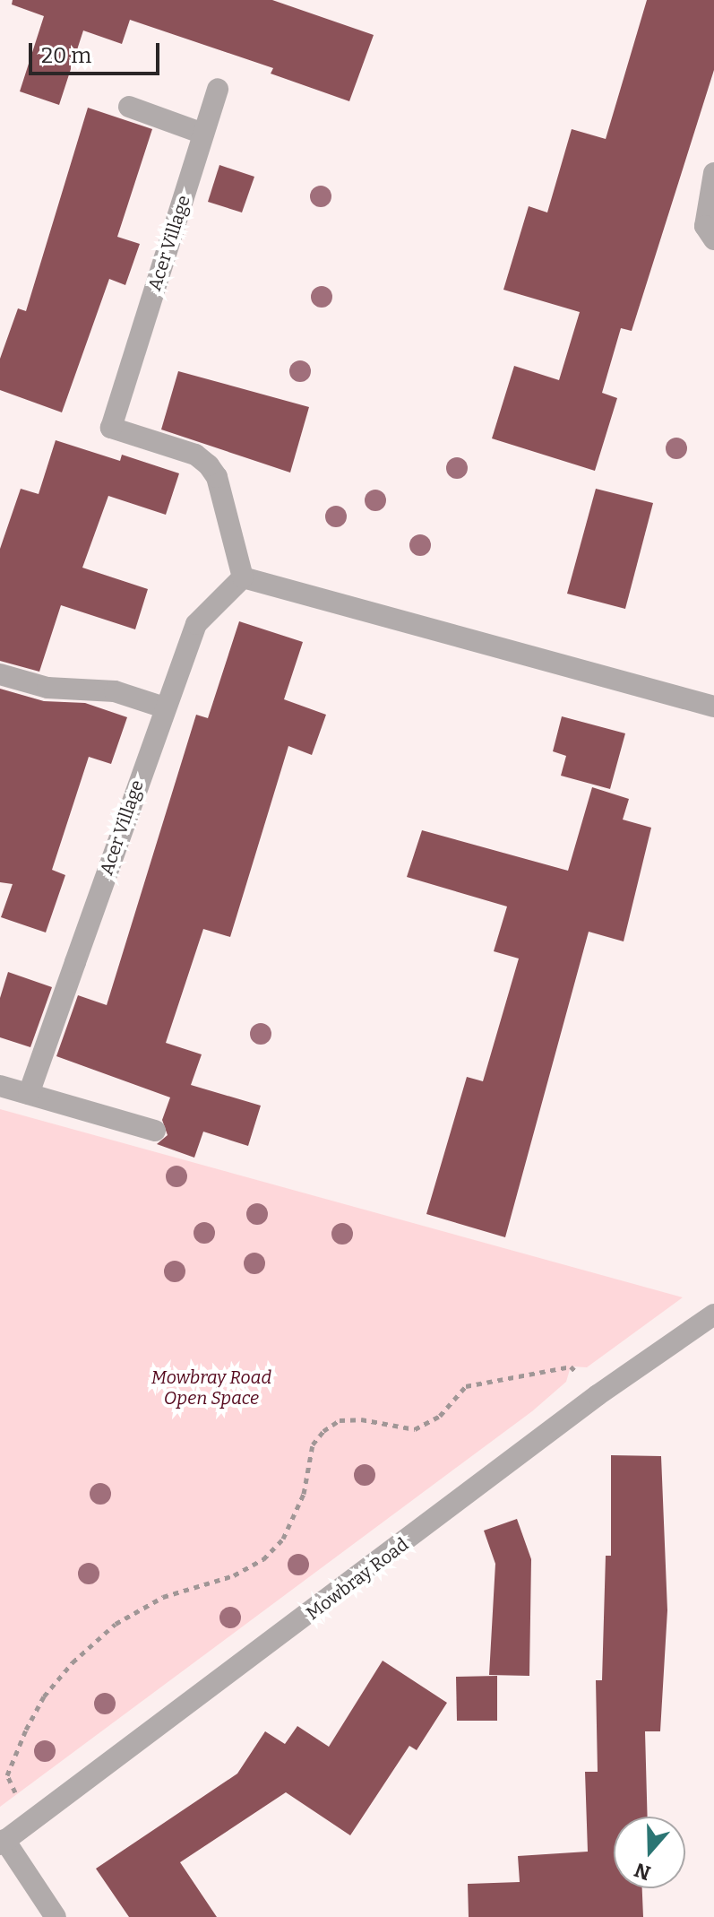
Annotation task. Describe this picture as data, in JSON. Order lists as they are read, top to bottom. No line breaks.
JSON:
{"streets":{"street":["Acer Village","Mowbray Road"]},"parks":["Mowbray Road Open Space"],"scale_bar":"20 m","north":"bottom"}
